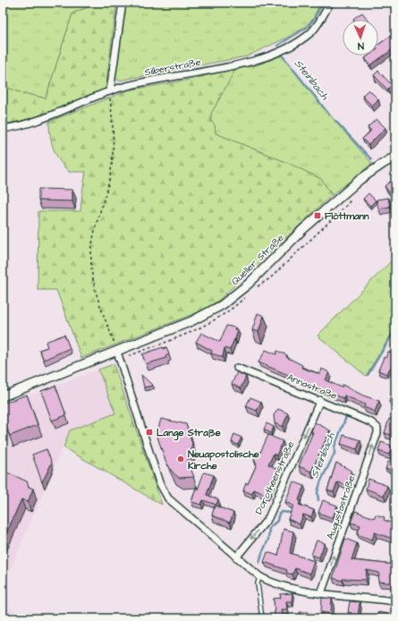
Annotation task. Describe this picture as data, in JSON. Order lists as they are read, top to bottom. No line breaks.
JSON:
{"streets":{"street":["Silberstraße","Queller Straße","Annastraße","Dorotheenstraße","Augustastraße"]},"crossings":[["Annastraße","Dorotheenstraße"],["Annastraße","Augustastraße"]],"one_way":["Dorotheenstraße","Augustastraße"],"water":["Steinbach"],"places":{"transit":["Flöttmann","Lange Straße"],"other":["Neuapostolische Kirche"]},"north":"bottom"}
